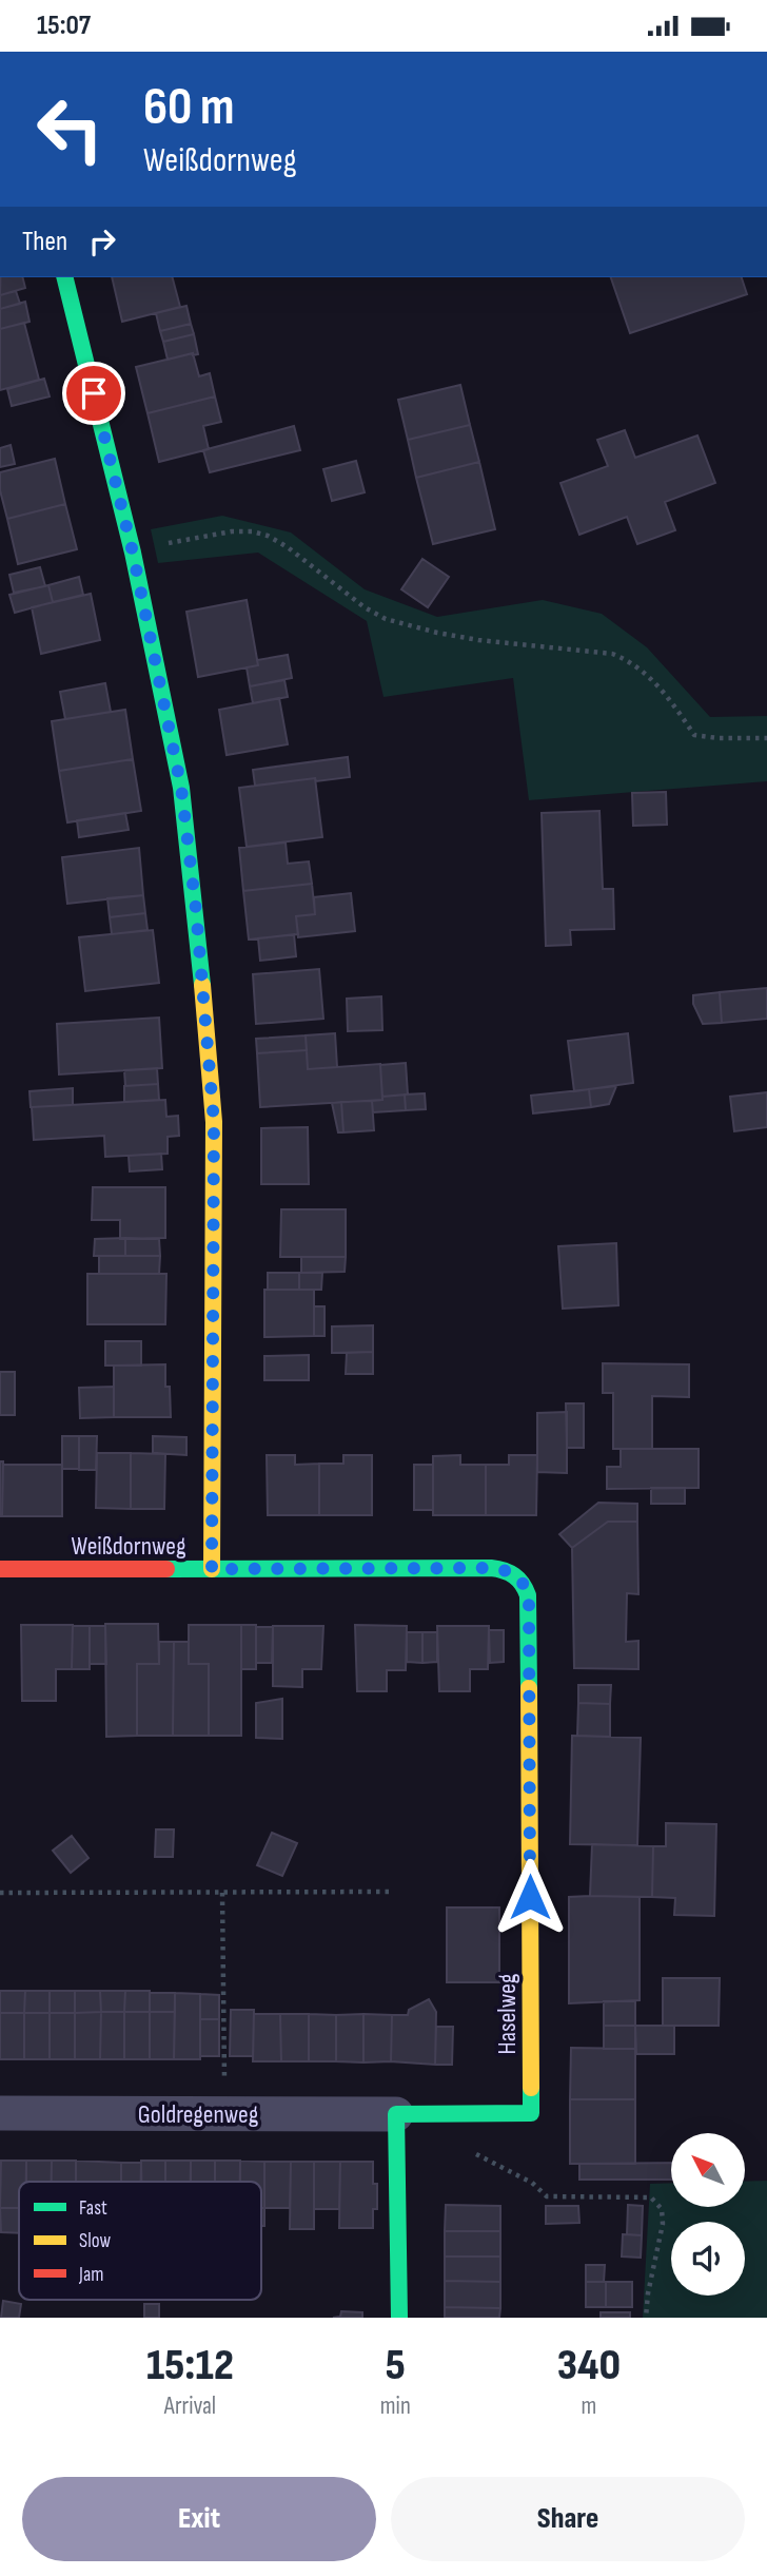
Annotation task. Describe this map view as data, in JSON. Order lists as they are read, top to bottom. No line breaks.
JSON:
{"streets":{"street":["Weißdornweg","Haselweg","Goldregenweg"]},"crossings":[["Weißdornweg","Haselweg"],["Haselweg","Goldregenweg"]],"legend":["Fast","Slow","Jam"],"north":"top left","page":{"status":"15:07","turn":["60 m","Weißdornweg"],"then":"Then","eta":["15:12","Arrival","5","min","340","m"],"buttons":["Exit","Share"]}}
